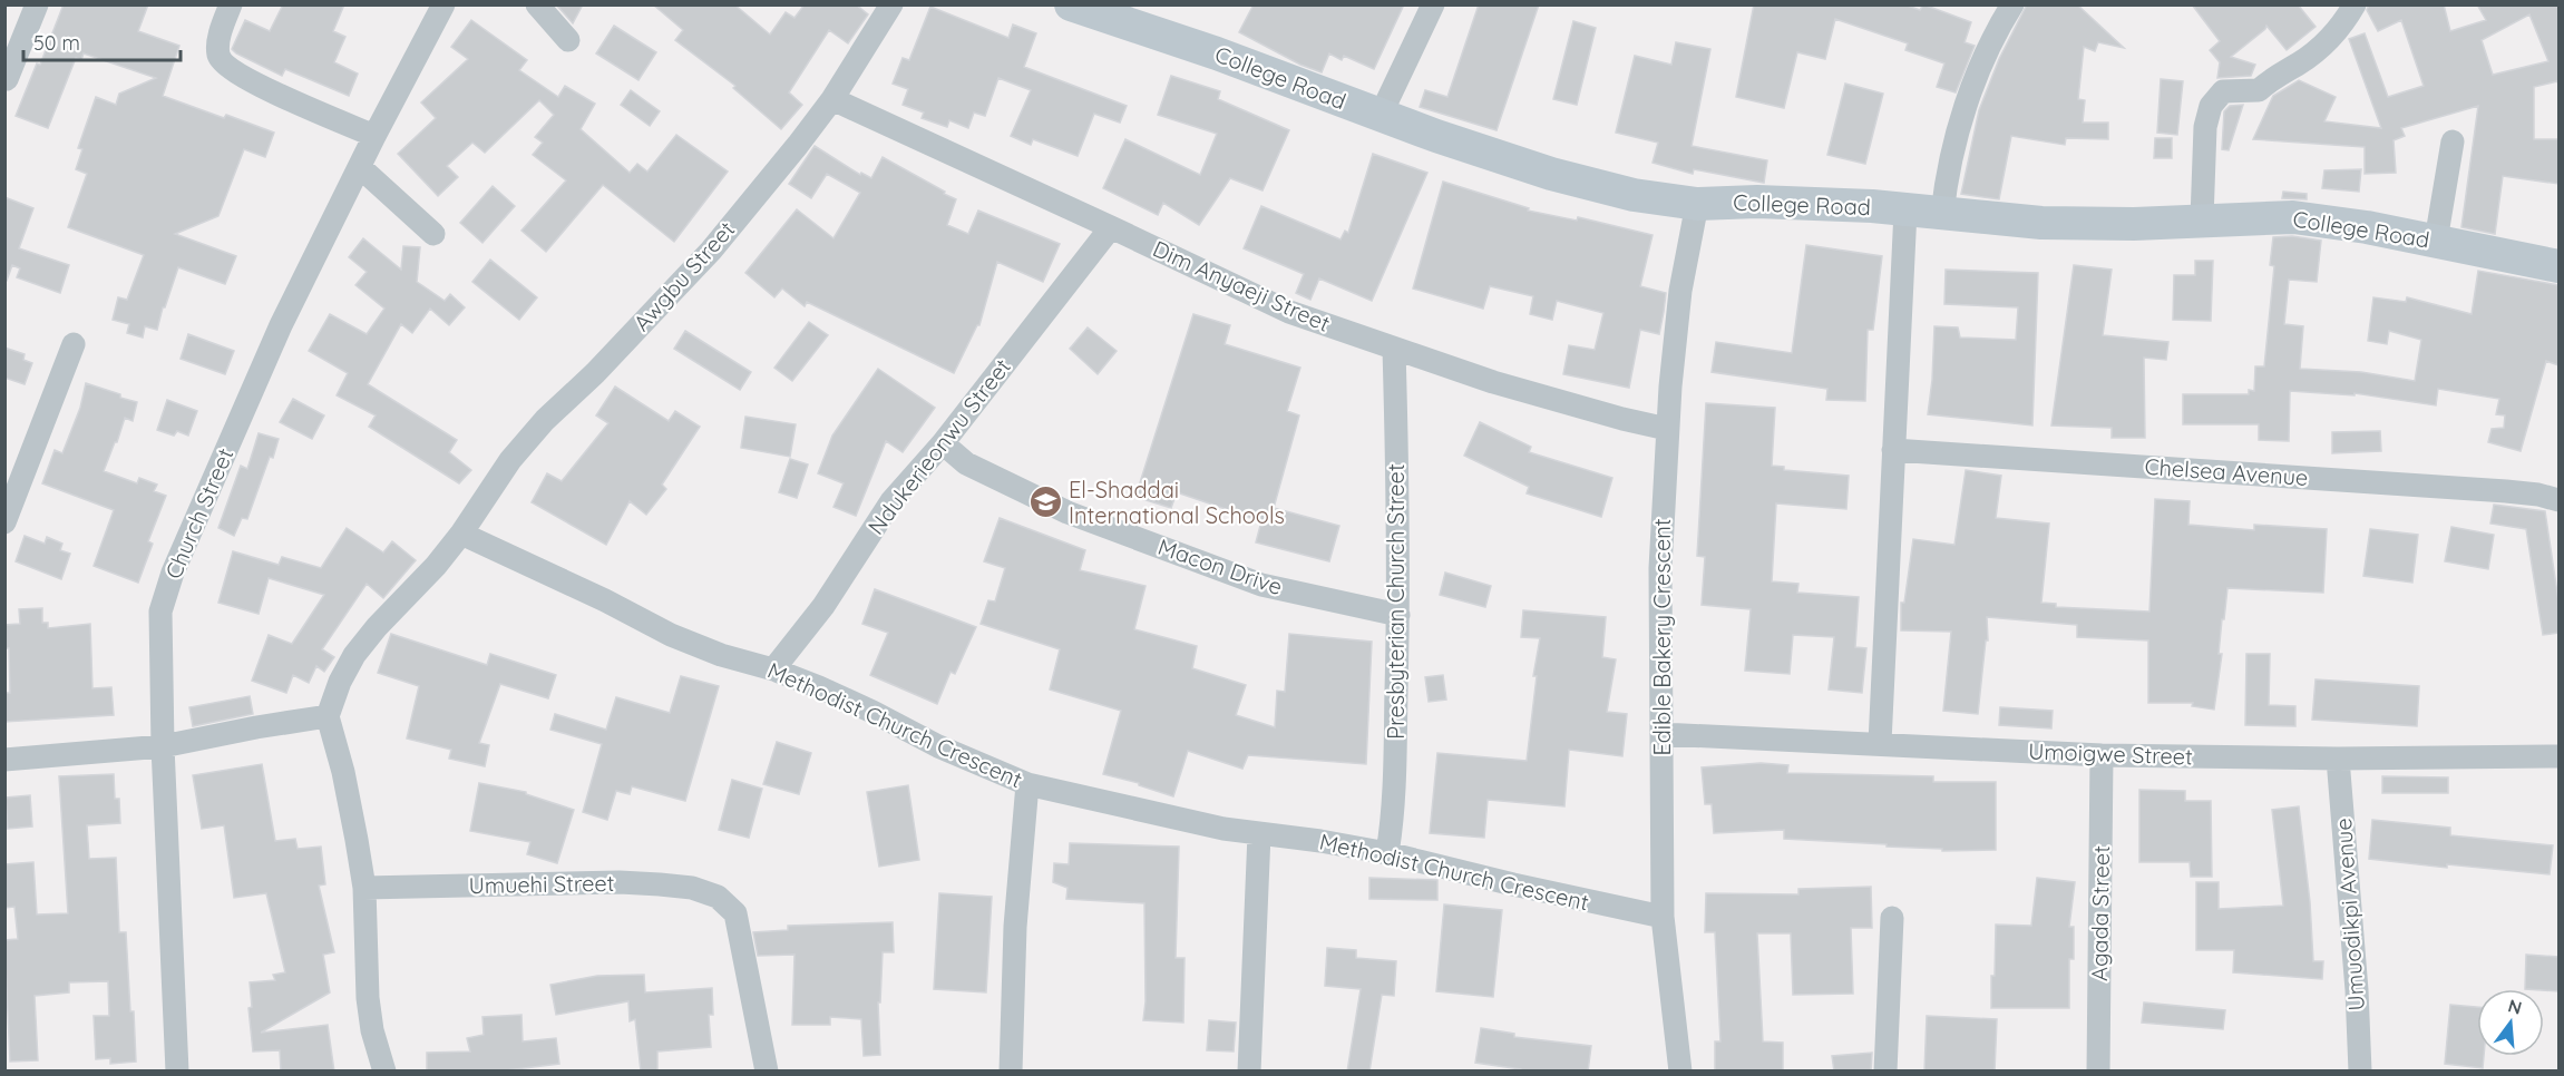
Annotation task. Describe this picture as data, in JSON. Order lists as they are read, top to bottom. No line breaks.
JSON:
{"streets":{"main road":["College Road"],"street":["Awgbu Street","Dim Anyaeji Street","Ndukerieonwu Street","Chelsea Avenue","Church Street","Macon Drive","Presbyterian Church Street","Edible Bakery Crescent","Methodist Church Crescent","Umoigwe Street","Umuehi Street","Agada Street","Umuodikpi Avenue"]},"crossings":[["College Road","Edible Bakery Crescent"],["Awgbu Street","Dim Anyaeji Street"],["Awgbu Street","Methodist Church Crescent"],["Dim Anyaeji Street","Ndukerieonwu Street"],["Dim Anyaeji Street","Presbyterian Church Street"],["Dim Anyaeji Street","Edible Bakery Crescent"],["Ndukerieonwu Street","Macon Drive"],["Ndukerieonwu Street","Methodist Church Crescent"],["Macon Drive","Presbyterian Church Street"],["Presbyterian Church Street","Methodist Church Crescent"],["Edible Bakery Crescent","Methodist Church Crescent"],["Edible Bakery Crescent","Umoigwe Street"],["Umoigwe Street","Agada Street"],["Umoigwe Street","Umuodikpi Avenue"]],"places":{"school or university":["El-Shaddai International Schools"]},"scale_bar":"50 m","north":"top"}
